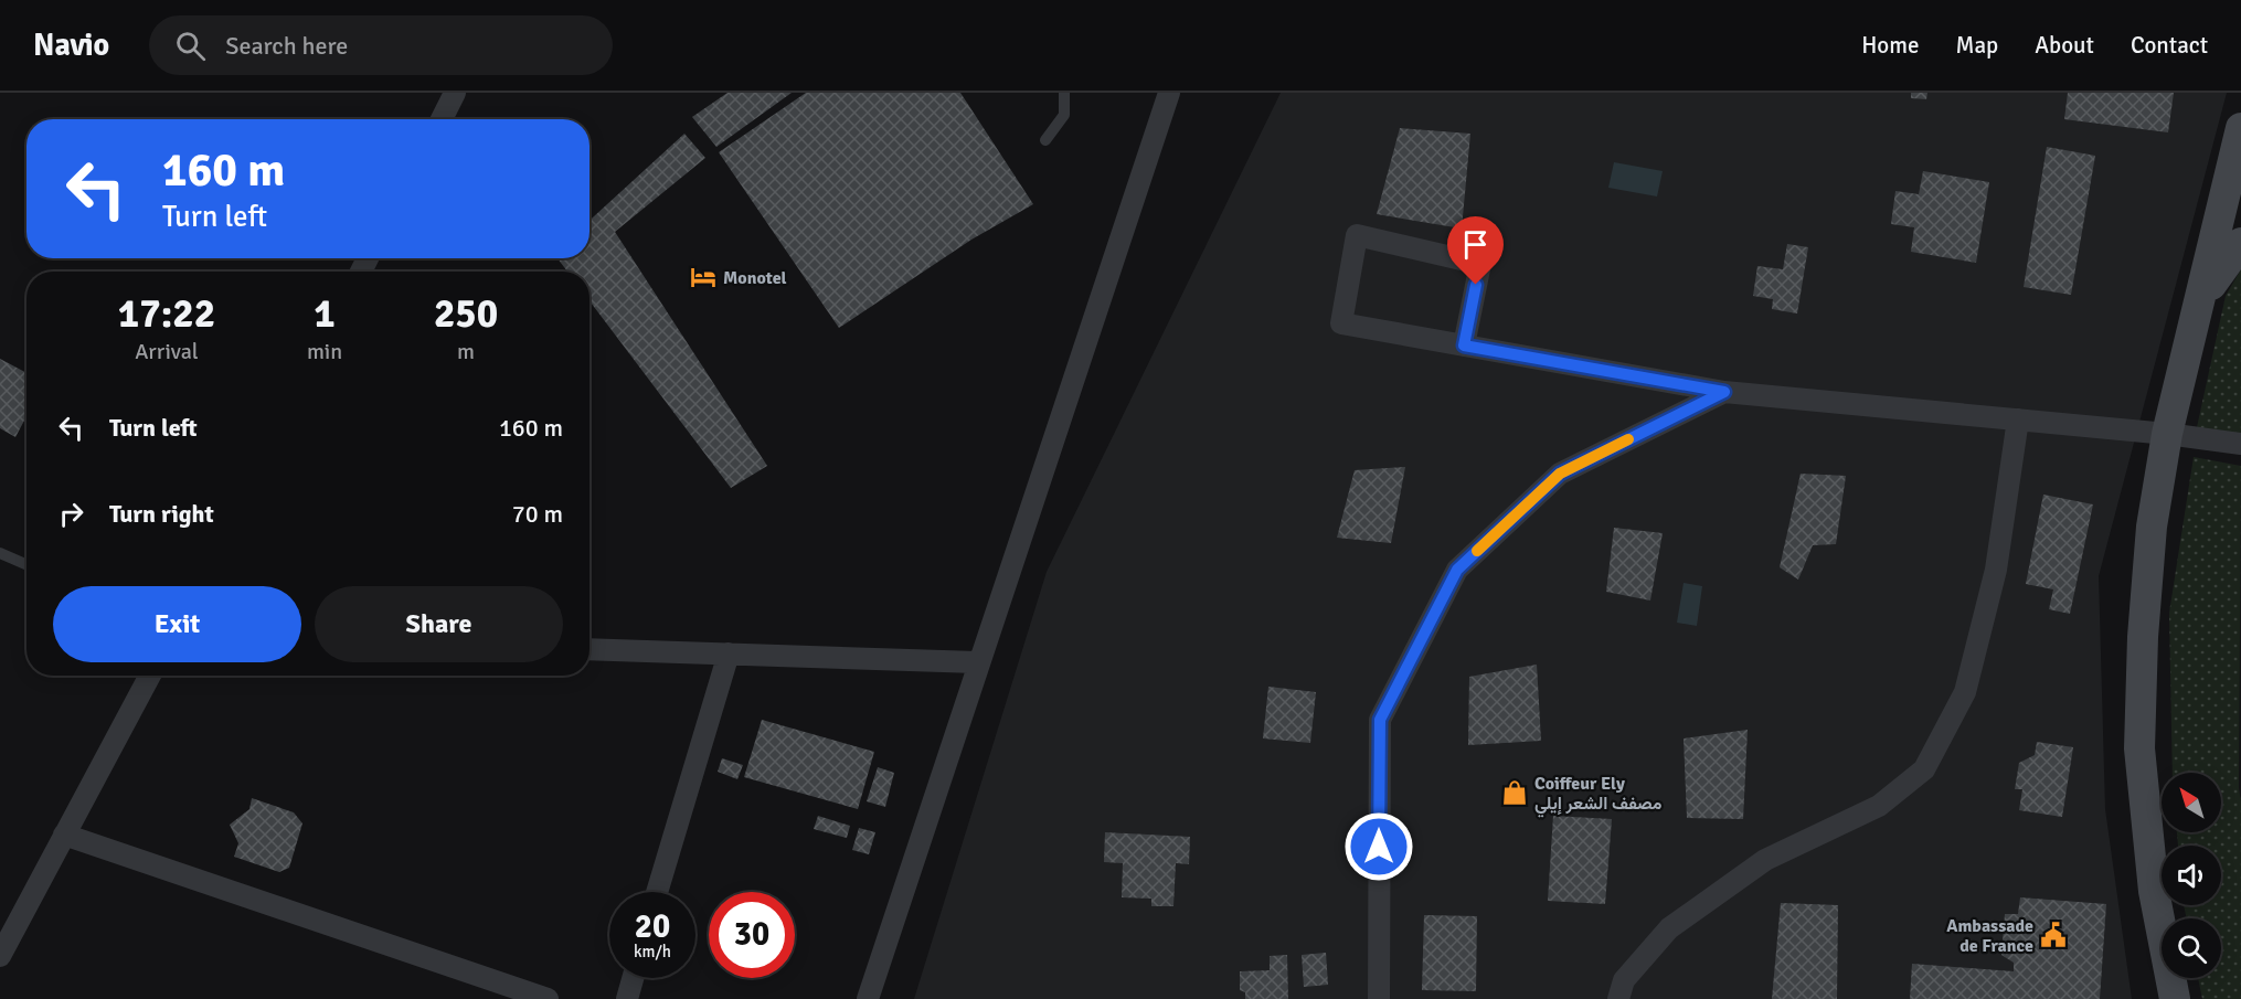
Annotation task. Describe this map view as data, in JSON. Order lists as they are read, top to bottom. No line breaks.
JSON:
{"places":{"hotel":["Monotel"],"shop":["Coiffeur Ely مصفف الشعر إيلي"],"public building":["Ambassade de France"]},"north":"top left","page":{"header":"Navio","search":"Search here","nav":["Home","Map","About","Contact"],"turn":["160 m","Turn left"],"eta":["17:22","Arrival","1","min","250","m"],"list":[{"name":"Turn left","value":"160 m"},{"name":"Turn right","value":"70 m"}],"buttons":["Exit","Share"],"speed":"20 km/h","limit":"30"}}
